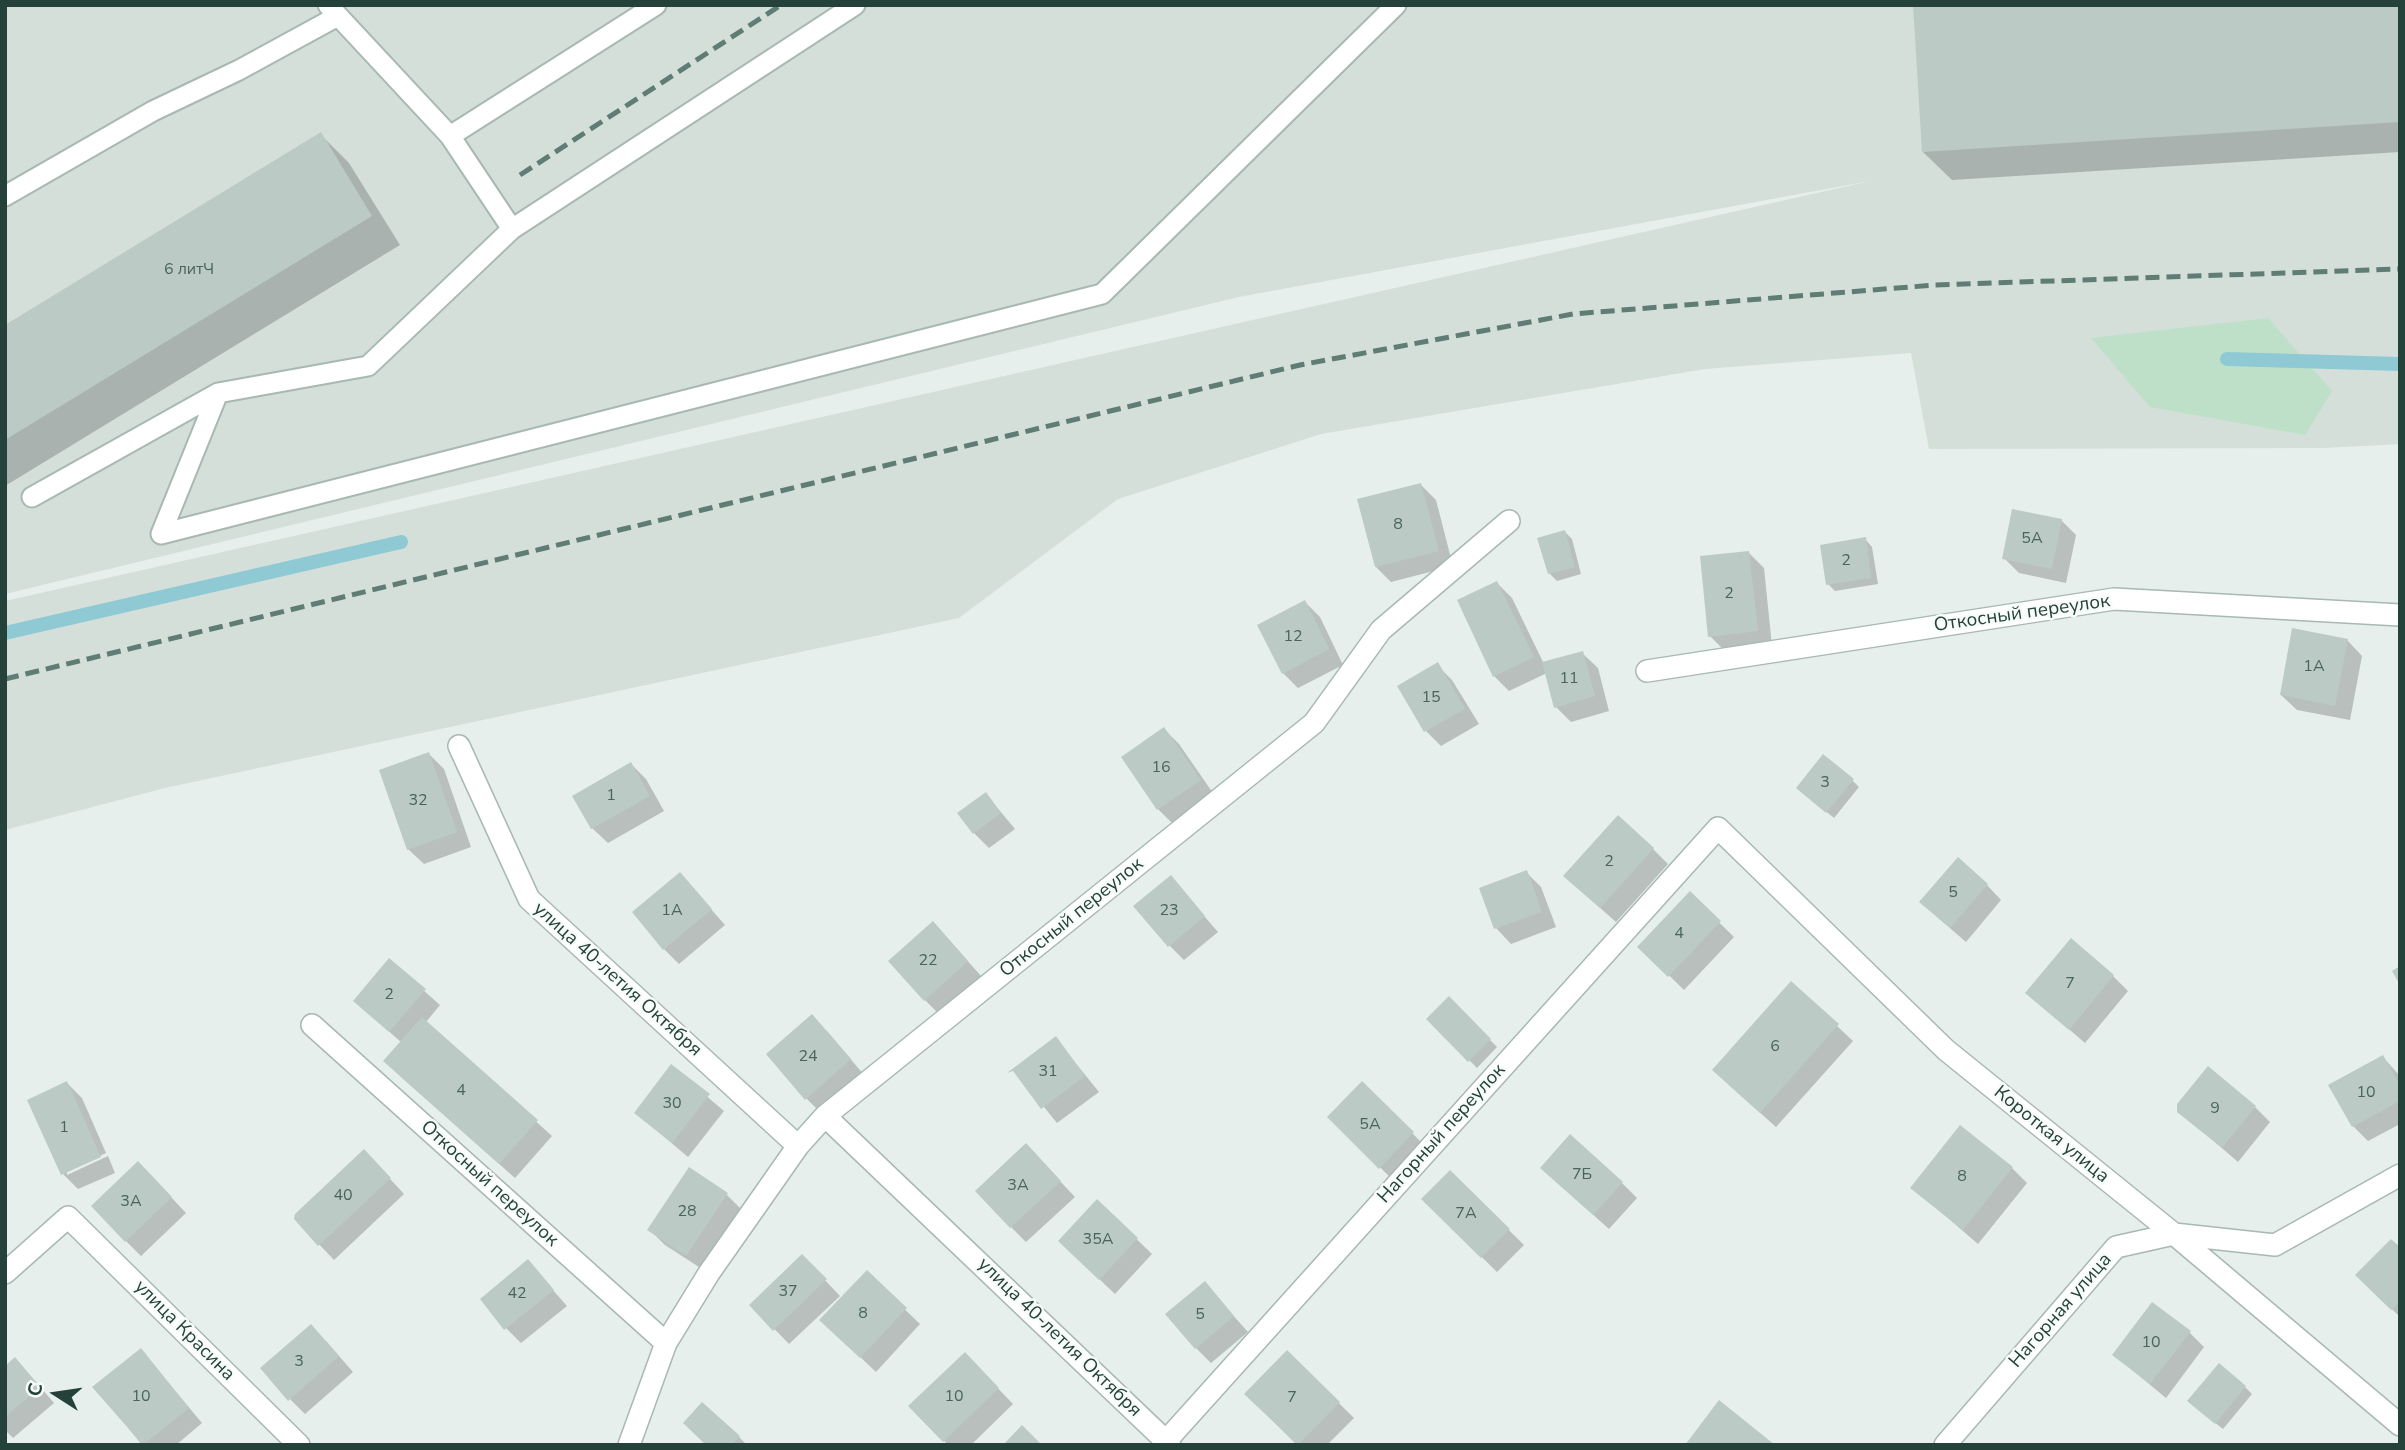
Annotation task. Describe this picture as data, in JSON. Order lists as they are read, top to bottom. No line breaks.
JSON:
{"streets":{"street":["Откосный переулок","улица 40-летия Октября","Нагорный переулок","Короткая улица","Нагорная улица","улица Красина"]},"crossings":[["Откосный переулок","улица 40-летия Октября"],["улица 40-летия Октября","Нагорный переулок"],["Нагорный переулок","Короткая улица"],["Короткая улица","Нагорная улица"]],"house_numbers":["6 литЧ","8","5А","2","2","12","1А","11","15","16","3","1","32","2","5","1А","23","4","22","7","2","6","24","31","4","10","30","9","5А","1","7Б","8","3А","40","3А","28","7А","35А","37","42","8","5","10","3","10","10","7"],"north":"left"}
